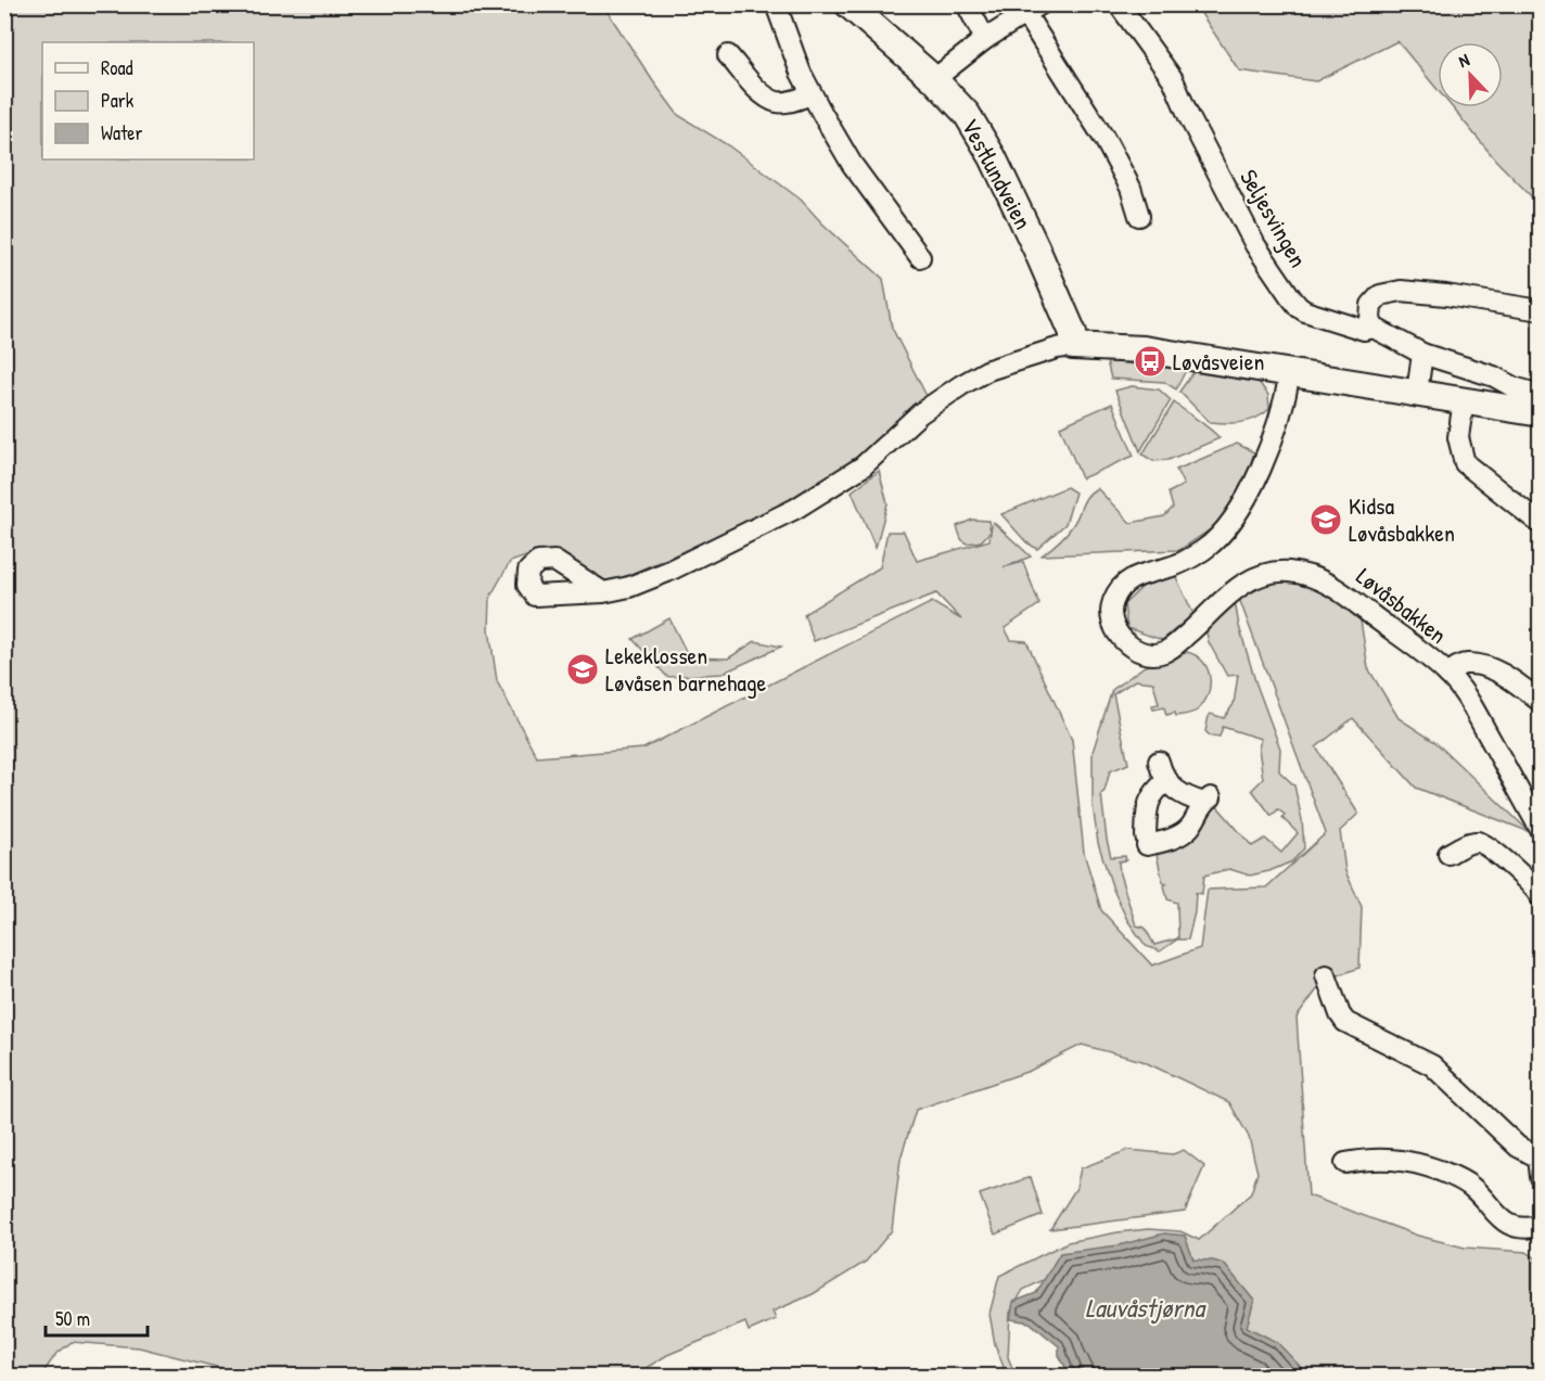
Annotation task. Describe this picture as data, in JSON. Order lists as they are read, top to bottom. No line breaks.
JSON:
{"streets":{"main road":["Vestlundveien"],"street":["Seljesvingen","Løvåsbakken"]},"water":["Lauvåstjørna"],"places":{"bus stop":["Løvåsveien"],"school or university":["Kidsa Løvåsbakken","Lekeklossen Løvåsen barnehage"]},"legend":["Road","Park","Water"],"scale_bar":"50 m","north":"top left"}
